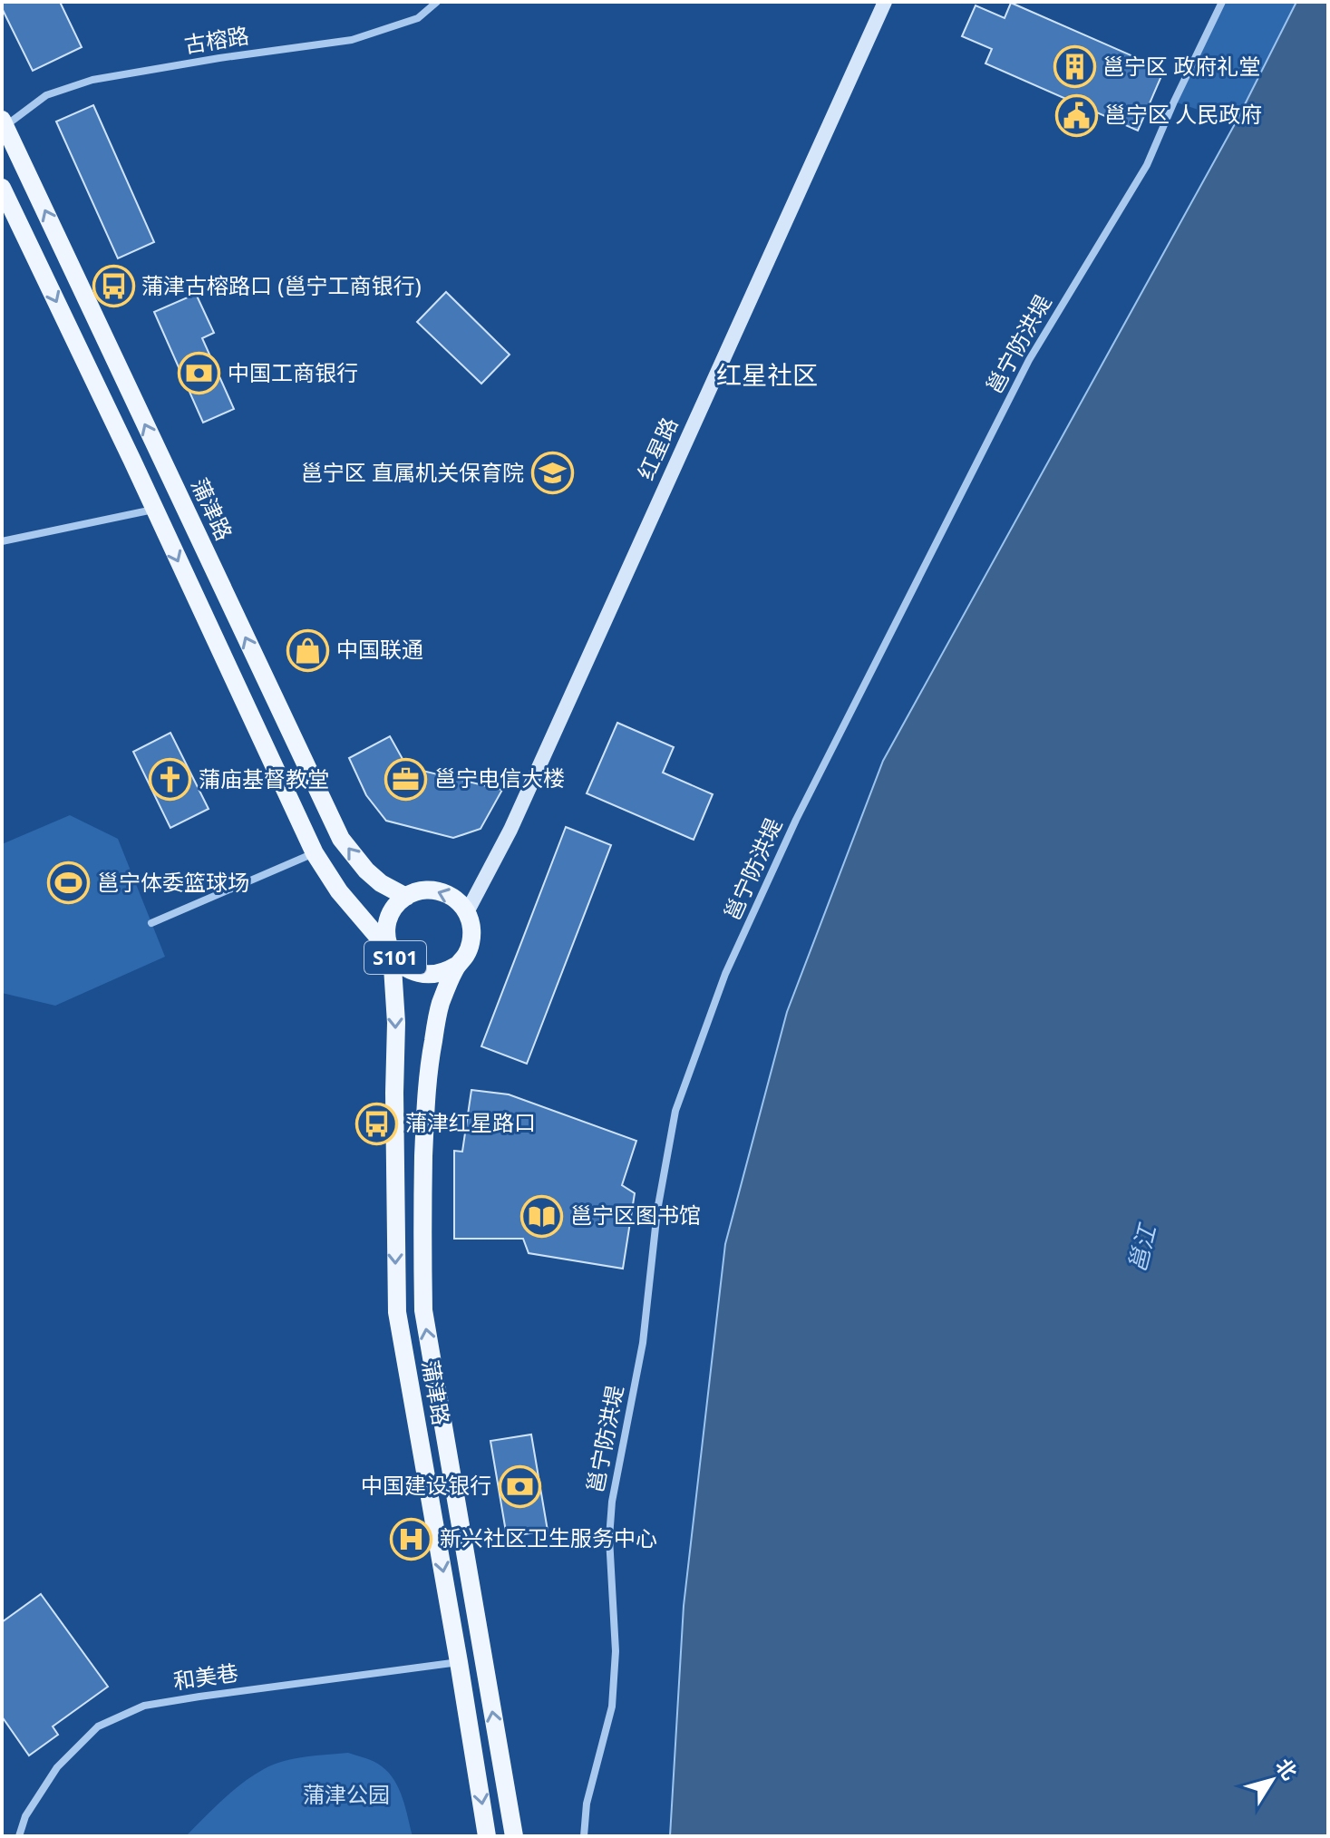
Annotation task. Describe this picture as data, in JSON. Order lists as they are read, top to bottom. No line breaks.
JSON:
{"streets":{"main road":["红星路","蒲津路","S101"],"street":["古榕路","邕宁防洪堤","和美巷"]},"crossings":[["古榕路","蒲津路"],["红星路","蒲津路"],["红星路","S101"],["蒲津路","S101"],["蒲津路","和美巷"]],"districts":["红星社区"],"water":["邕江"],"parks":["蒲津公园"],"places":{"building":["邕宁区 政府礼堂"],"public building":["邕宁区 人民政府"],"bus stop":["蒲津古榕路口 (邕宁工商银行)","蒲津红星路口"],"bank":["中国工商银行","中国建设银行"],"school or university":["邕宁区 直属机关保育院"],"shop":["中国联通"],"office":["邕宁电信大楼"],"church":["蒲庙基督教堂"],"sports":["邕宁体委篮球场"],"library":["邕宁区图书馆"],"hospital":["新兴社区卫生服务中心"]},"north":"top right"}
